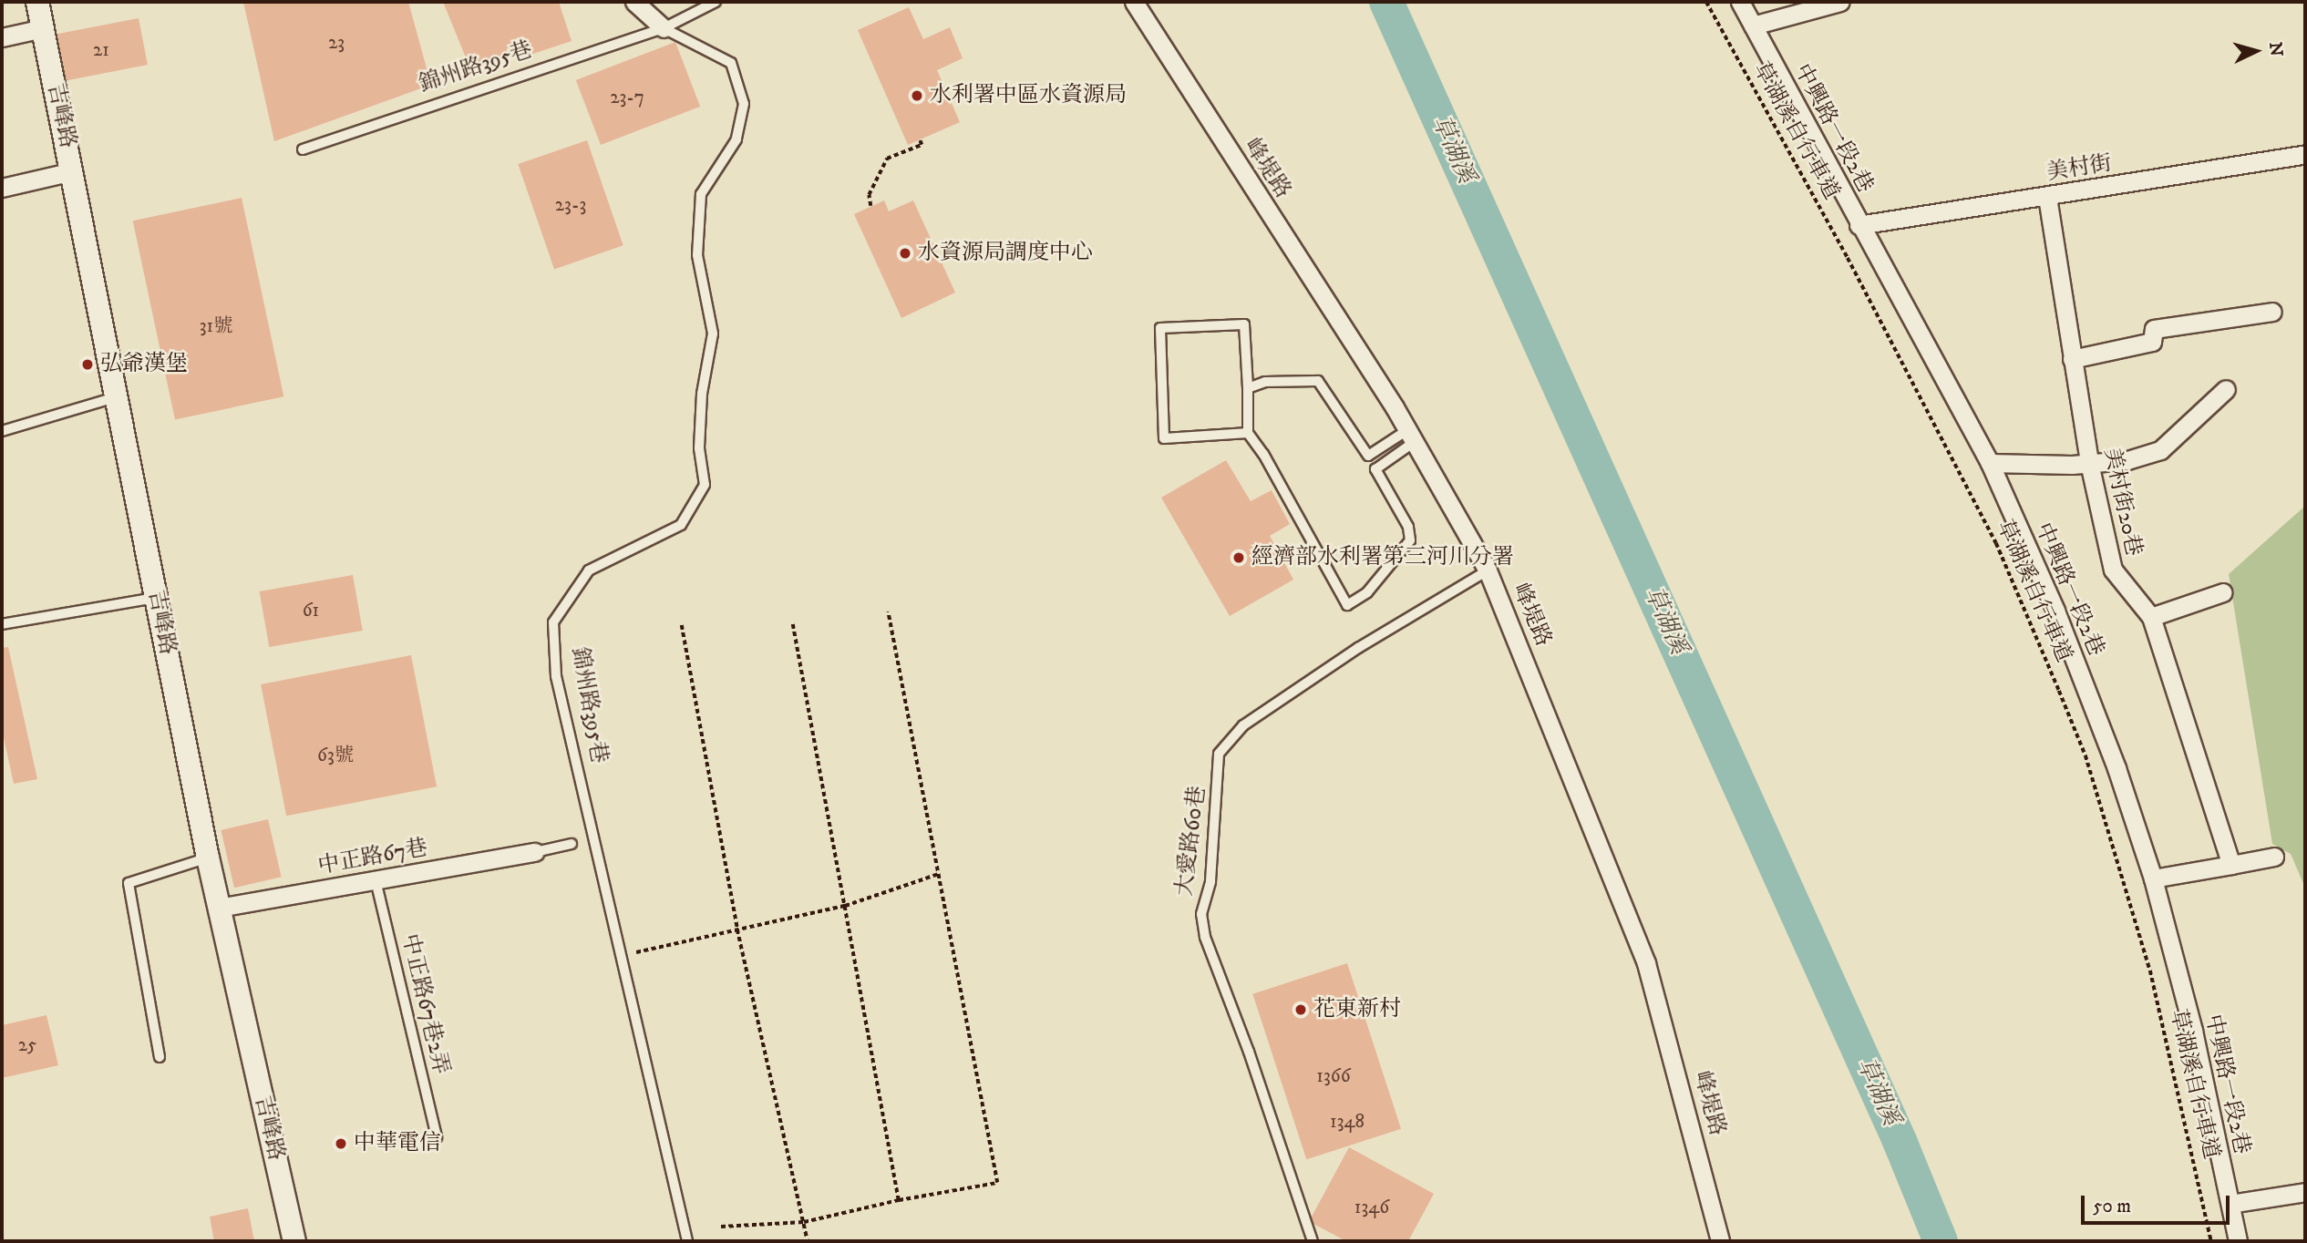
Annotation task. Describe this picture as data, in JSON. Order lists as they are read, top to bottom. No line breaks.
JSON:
{"streets":{"street":["錦州路395巷","吉峰路","中興路一段2巷","峰堤路","美村街","美村街20巷","中正路67巷"],"lane":["大愛路60巷","中正路67巷2弄"],"path":["草湖溪自行車道"]},"crossings":[["吉峰路","中正路67巷"],["中興路一段2巷","美村街"],["峰堤路","大愛路60巷"],["美村街","美村街20巷"],["中正路67巷","中正路67巷2弄"]],"water":["草湖溪"],"places":["水利署中區水資源局","水資源局調度中心","弘爺漢堡","經濟部水利署第三河川分署","花東新村","中華電信"],"house_numbers":["23","21","23-7","23-3","31號","61","63號","25","1366","1348","1346"],"scale_bar":"50 m","north":"right"}
